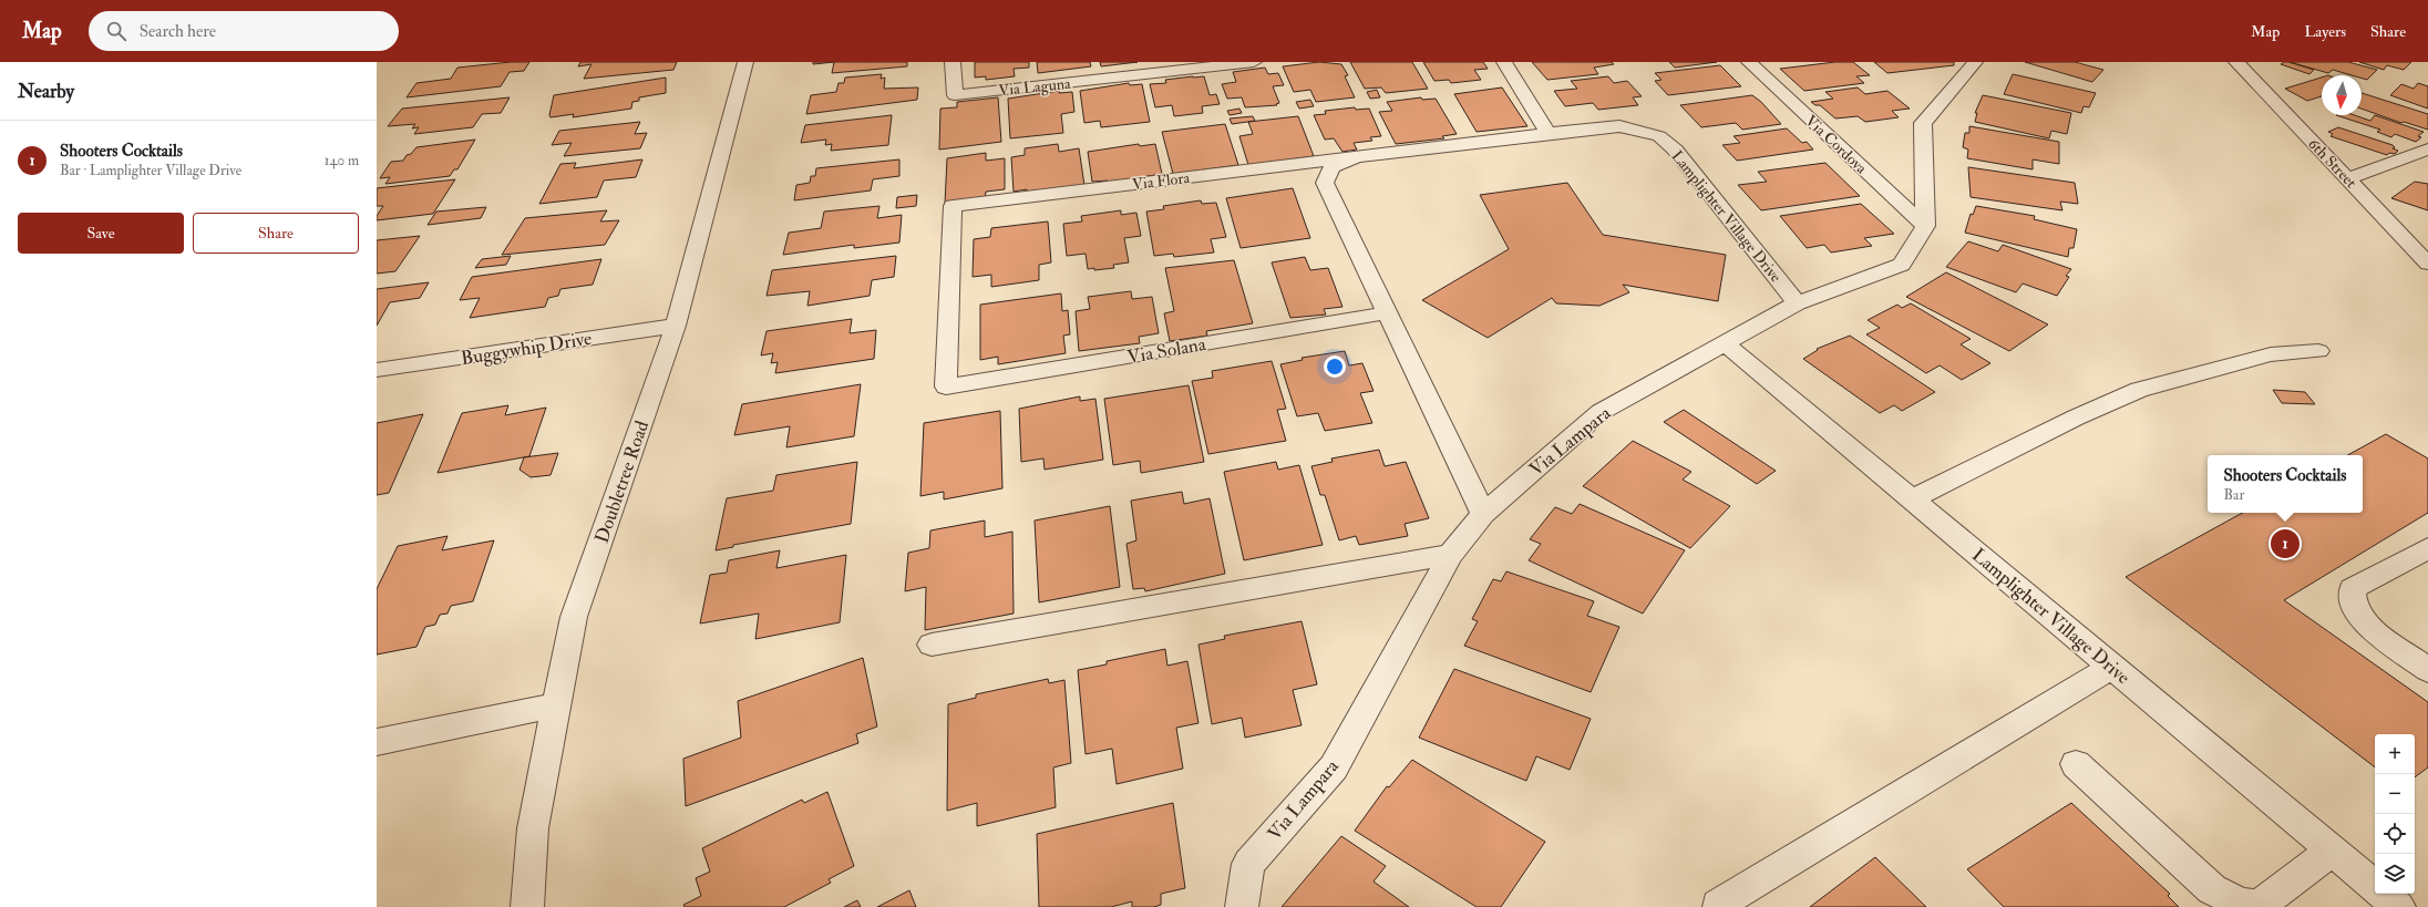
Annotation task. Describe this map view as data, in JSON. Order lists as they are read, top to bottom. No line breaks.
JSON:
{"streets":{"street":["Via Laguna","Via Cordova","6th Street","Via Flora","Lamplighter Village Drive","Buggywhip Drive","Via Solana","Via Lampara","Doubletree Road"]},"crossings":[["Via Cordova","Via Lampara"],["Via Flora","Lamplighter Village Drive"],["Via Flora","Via Solana"],["Lamplighter Village Drive","Via Lampara"],["Buggywhip Drive","Doubletree Road"]],"north":"bottom","page":{"header":"Map","search":"Search here","nav":["Map","Layers","Share"],"heading":"Nearby","list":[{"mark":"1","name":"Shooters Cocktails","note":"Bar · Lamplighter Village Drive","value":"140 m"}],"buttons":["Save","Share"],"popup":["Shooters Cocktails","Bar"],"pins":"1","map_buttons":["+","−"]}}
